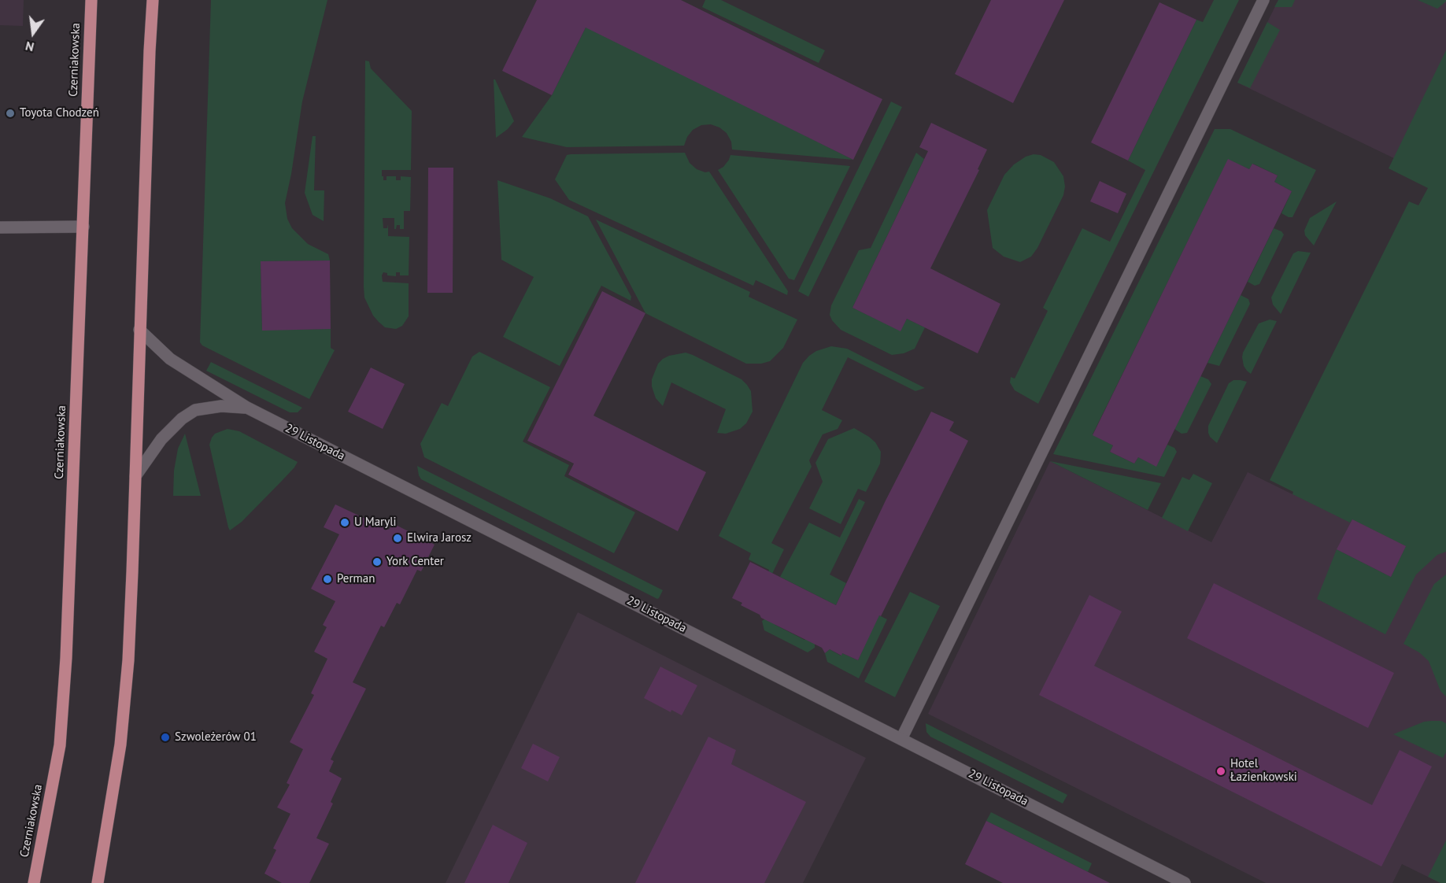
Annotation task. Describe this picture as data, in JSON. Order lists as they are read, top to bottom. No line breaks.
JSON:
{"streets":{"main road":["Czerniakowska"],"street":["29 Listopada"]},"places":["Toyota Chodzeń","U Maryli","Elwira Jarosz","York Center","Perman","Szwoleżerów 01","Hotel Łazienkowski"],"north":"bottom"}
